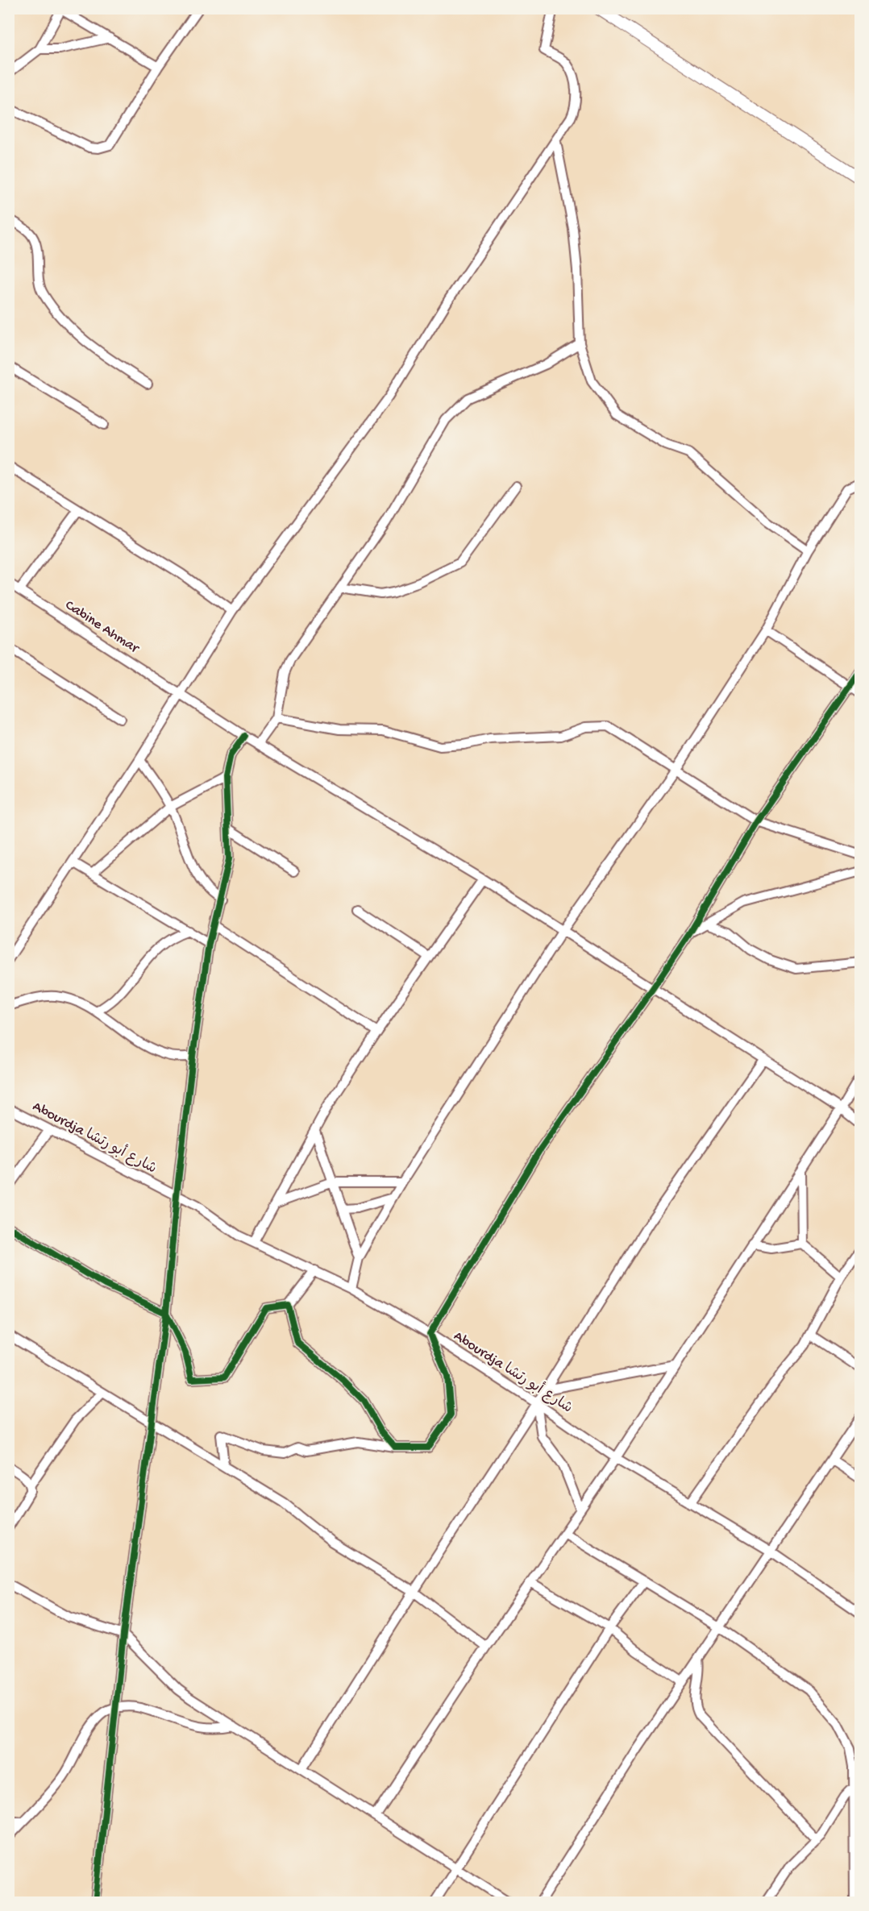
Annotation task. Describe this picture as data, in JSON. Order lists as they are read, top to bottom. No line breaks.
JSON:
{"streets":{"street":["Cabine Ahmar","Abourdja شارع أبو رتشا"]}}
